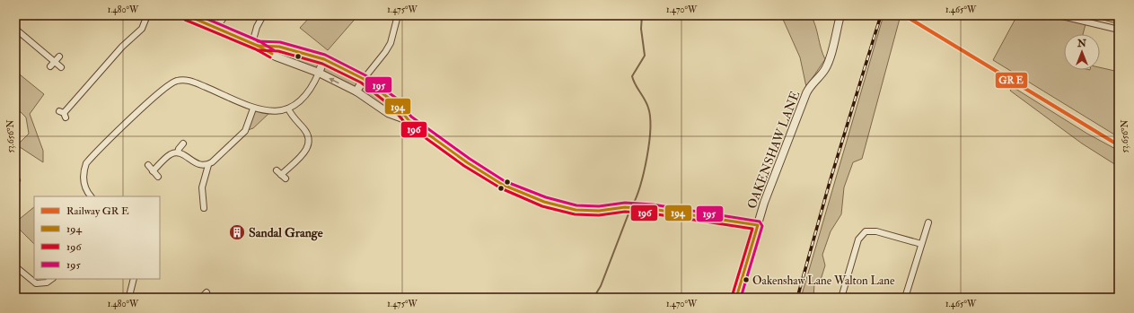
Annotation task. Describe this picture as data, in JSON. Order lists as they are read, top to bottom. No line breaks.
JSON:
{"streets":{"street":["OAKENSHAW LANE"]},"places":{"building":["Sandal Grange"],"other":["Oakenshaw Lane Walton Lane"]},"lines":["transit line 194","transit line 195","transit line 196"],"legend":["Railway GR E","194","196","195"],"north":"top","coordinates":["1.480°W","1.475°W","1.470°W","1.465°W","53.656°N"]}
